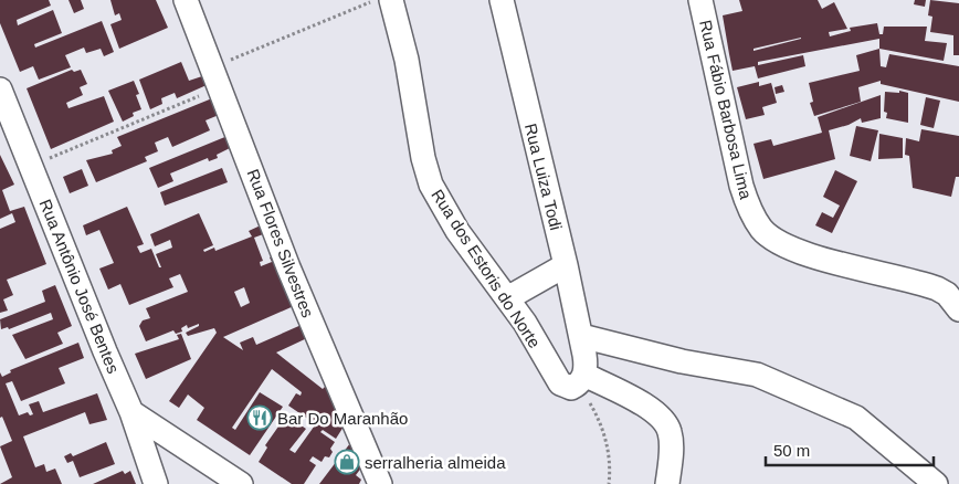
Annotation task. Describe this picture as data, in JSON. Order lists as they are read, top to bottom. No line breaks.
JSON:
{"streets":{"street":["Rua Fábio Barbosa Lima","Rua Luiza Todi","Rua Flores Silvestres","Rua dos Estoris do Norte","Rua Antônio José Bentes"]},"crossings":[["Rua Luiza Todi","Rua dos Estoris do Norte"]],"places":{"restaurant":["Bar Do Maranhão"],"shop":["serralheria almeida"]},"scale_bar":"50 m"}
